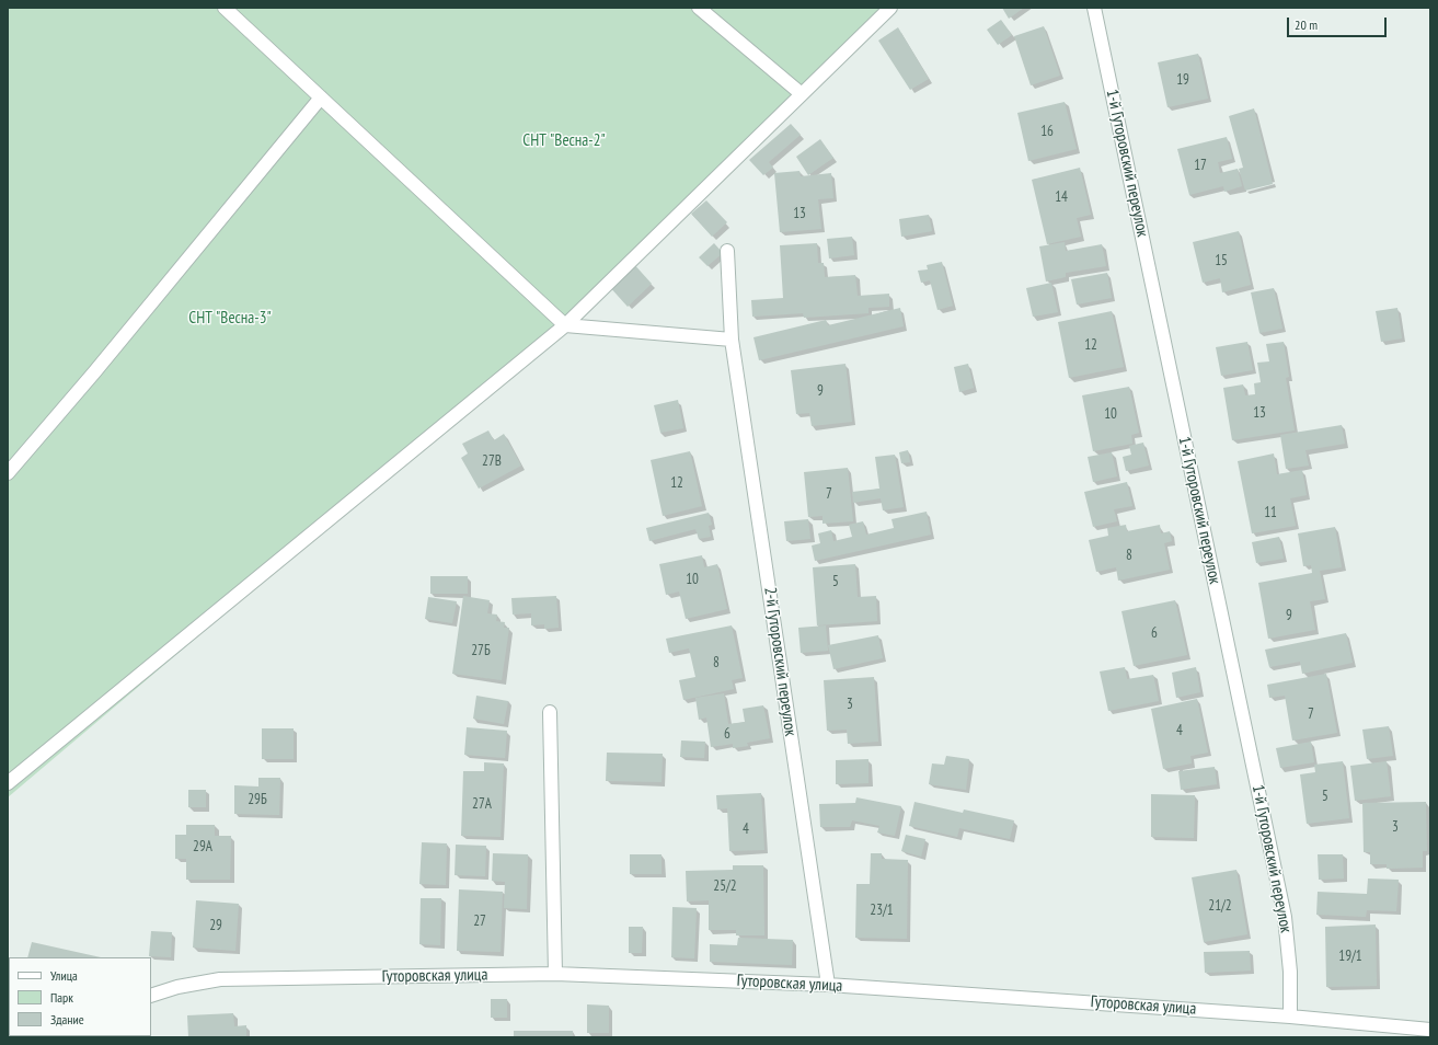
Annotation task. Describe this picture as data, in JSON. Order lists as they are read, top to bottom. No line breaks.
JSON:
{"streets":{"street":["1-й Гуторовский переулок","2-й Гуторовский переулок","Гуторовская улица"]},"crossings":[["1-й Гуторовский переулок","Гуторовская улица"],["2-й Гуторовский переулок","Гуторовская улица"]],"parks":["СНТ \"Весна-2\"","СНТ \"Весна-3\""],"house_numbers":["19","16","17","14","13","15","12","9","13","10","27В","12","7","11","8","10","5","9","6","27Б","8","3","7","4","6","5","29Б","27А","3","4","29А","25/2","21/2","23/1","27","29","19/1"],"legend":["Улица","Парк","Здание"],"scale_bar":"20 m"}
